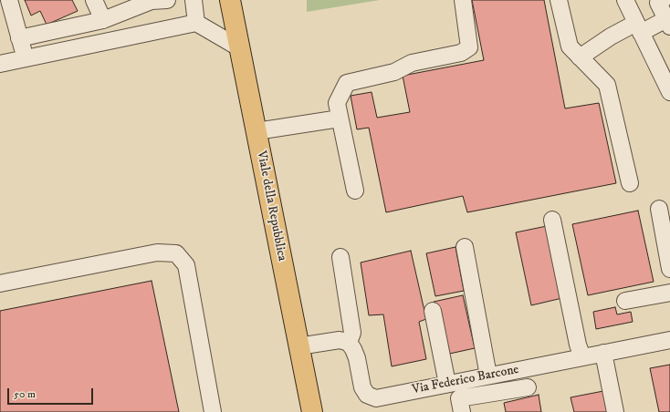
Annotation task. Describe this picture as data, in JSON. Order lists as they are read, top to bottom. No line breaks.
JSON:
{"streets":{"main road":["Viale della Repubblica"],"street":["Via Federico Barcone"]},"scale_bar":"50 m"}
